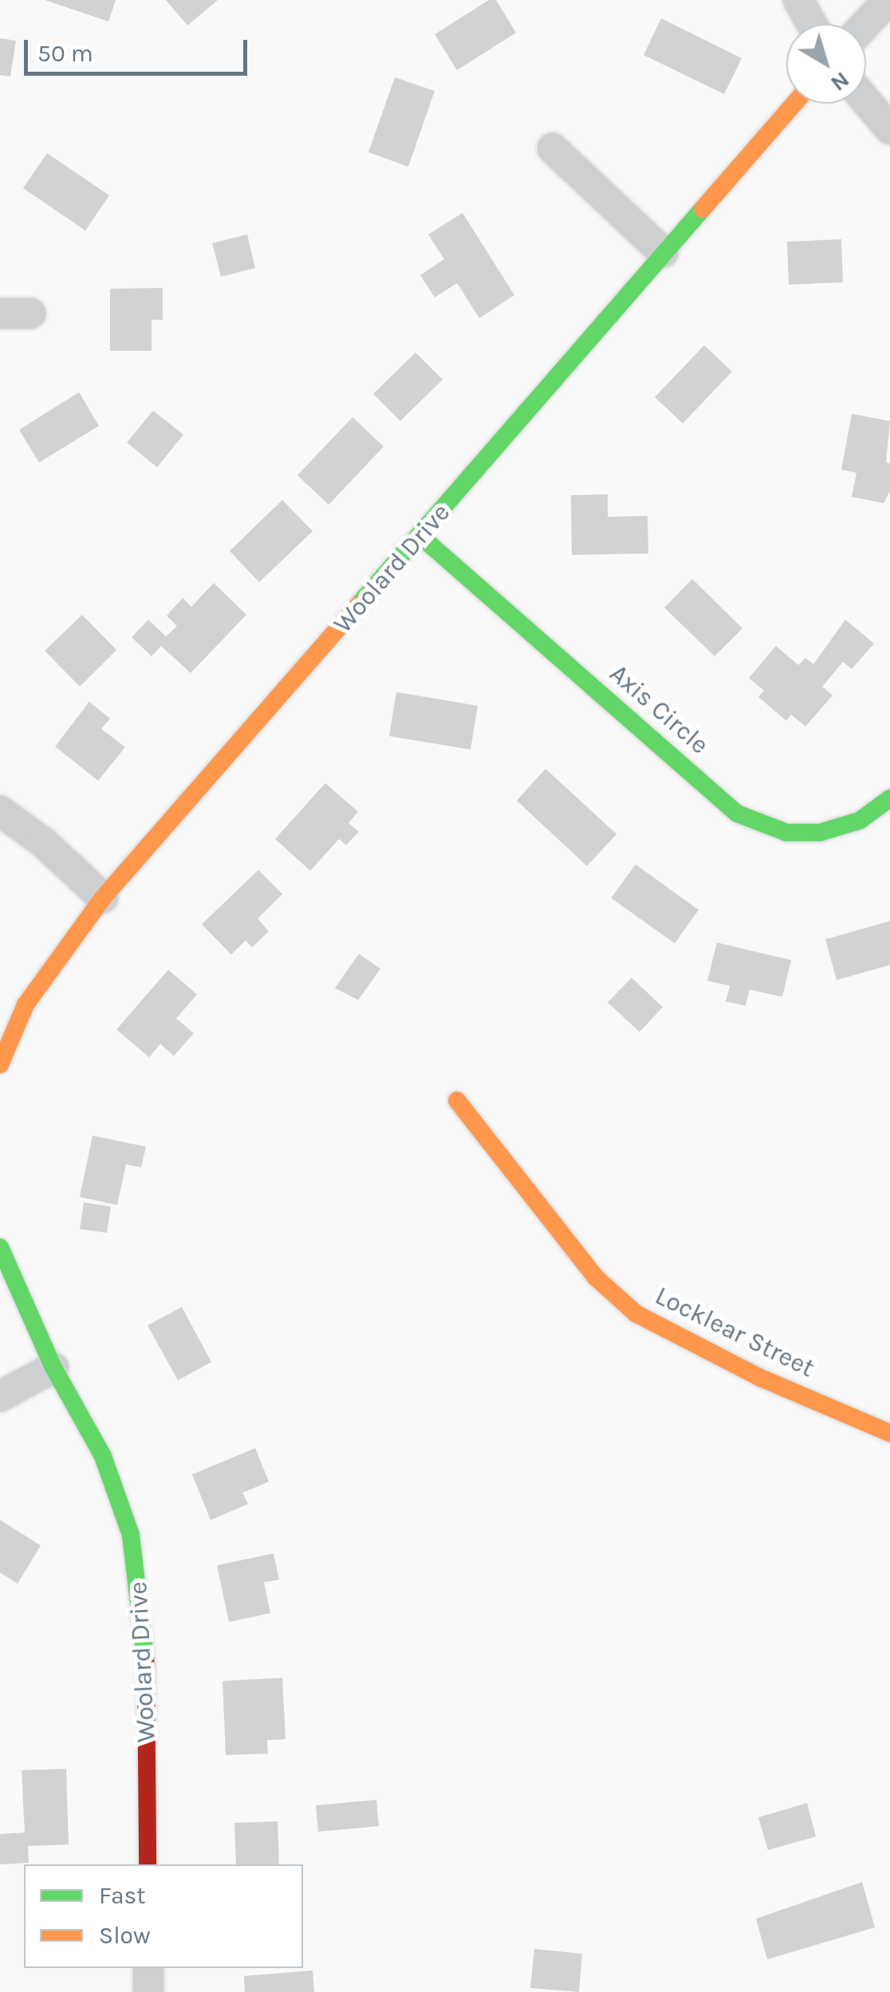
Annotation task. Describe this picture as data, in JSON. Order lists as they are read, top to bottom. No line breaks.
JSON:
{"streets":{"street":["Woolard Drive","Axis Circle","Locklear Street"]},"crossings":[["Woolard Drive","Axis Circle"]],"legend":["Fast","Slow"],"scale_bar":"50 m","north":"bottom right"}
